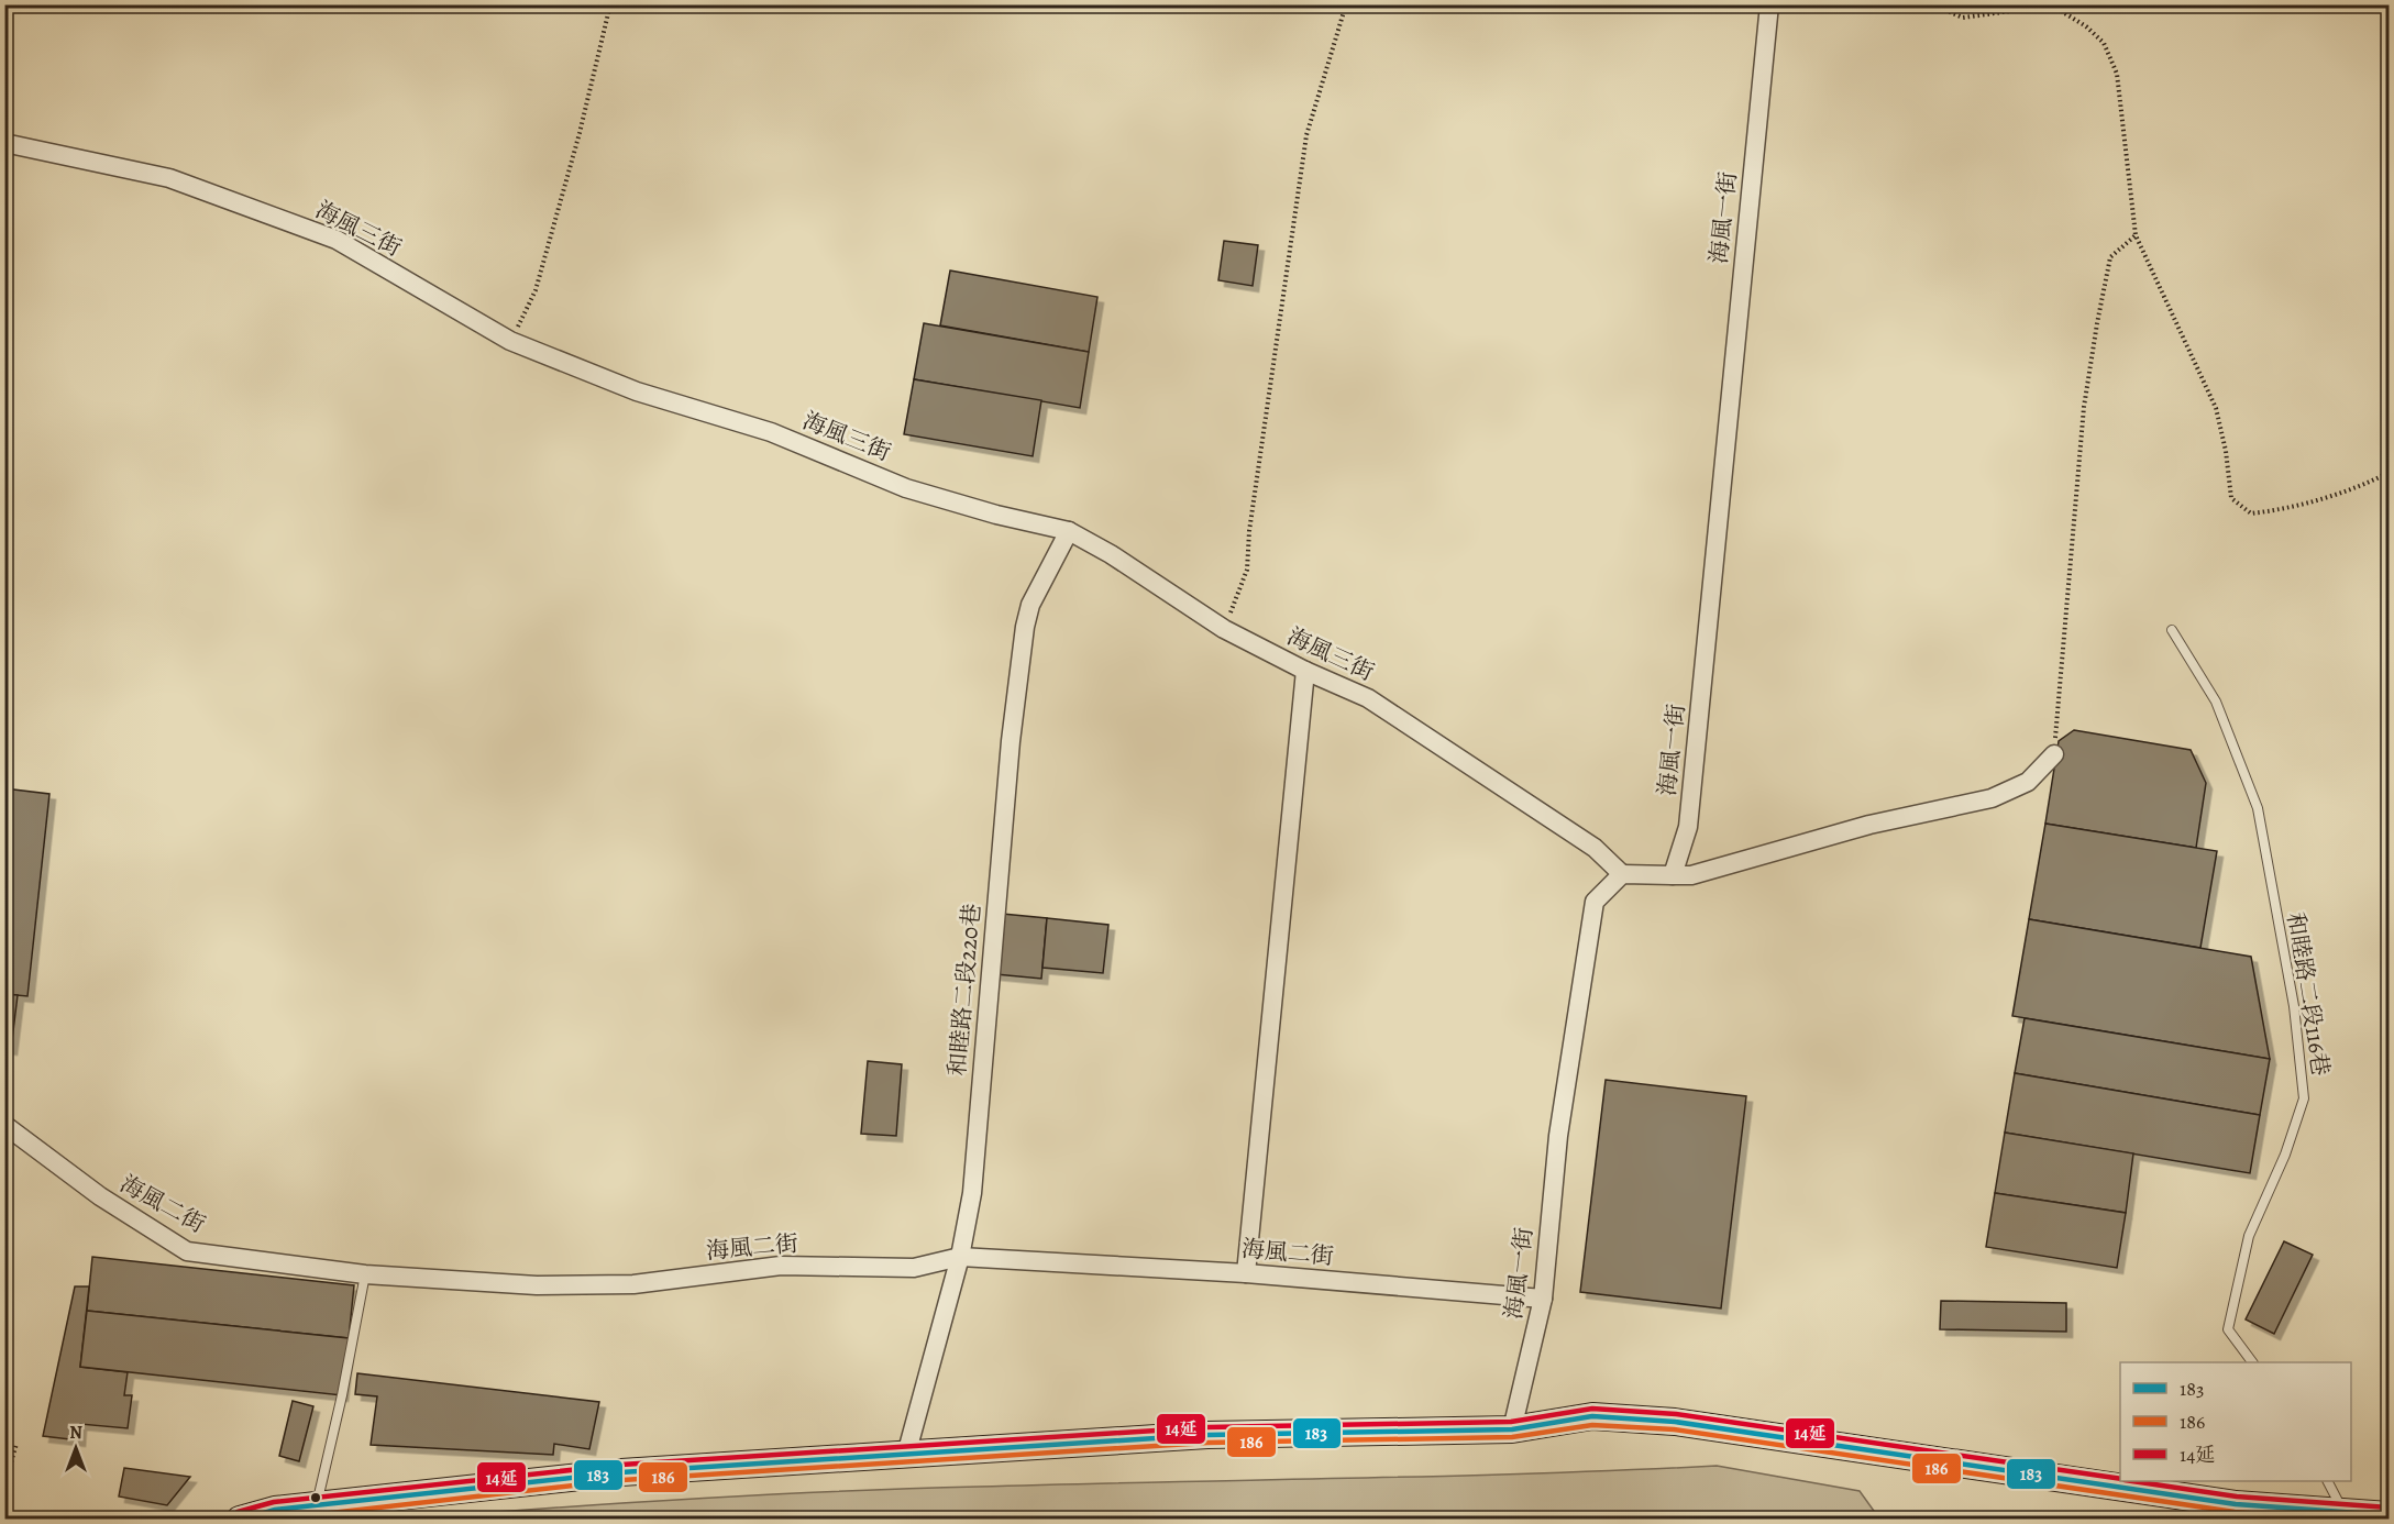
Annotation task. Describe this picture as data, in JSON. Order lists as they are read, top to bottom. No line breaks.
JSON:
{"streets":{"street":["海風一街","海風三街","和睦路二段220巷","海風二街"],"lane":["和睦路二段116巷"]},"crossings":[["海風一街","海風三街"],["海風一街","海風二街"],["海風三街","和睦路二段220巷"],["和睦路二段220巷","海風二街"]],"lines":["transit line 14延","transit line 183","transit line 186"],"legend":["183","186","14延"],"north":"top"}
